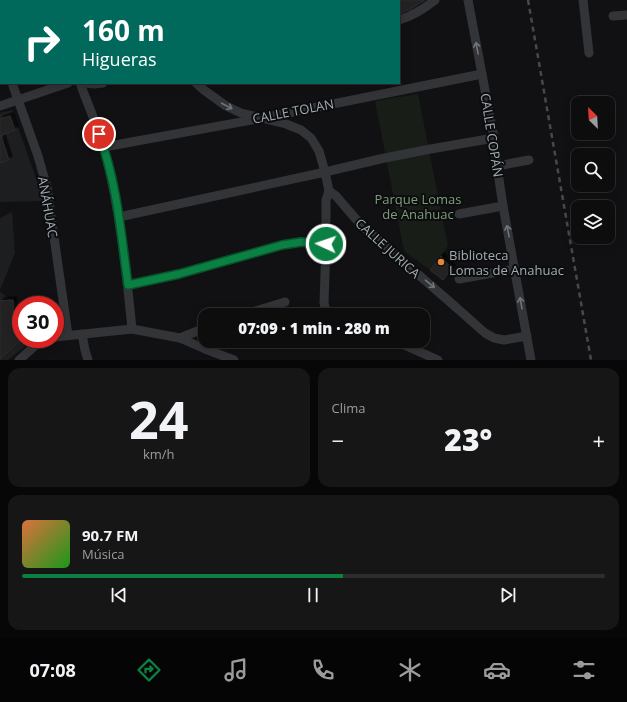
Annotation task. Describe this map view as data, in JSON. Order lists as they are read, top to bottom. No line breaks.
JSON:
{"streets":{"street":["CALLE TOLAN","CALLE COPÁN","ANÁHUAC","CALLE JURICA"]},"crossings":[["CALLE TOLAN","CALLE COPÁN"],["CALLE COPÁN","CALLE JURICA"]],"one_way":["CALLE COPÁN","CALLE JURICA"],"parks":["Parque Lomas de Anahuac"],"places":["Biblioteca Lomas de Anahuac"],"north":"top left","page":{"turn":["160 m","Higueras"],"limit":"30","trip":"07:09 · 1 min · 280 m","tile":[["24","km/h"],"Clima"],"heat":["−","23°","+"],"song":["90.7 FM","Música"],"tabs":"07:08"}}
